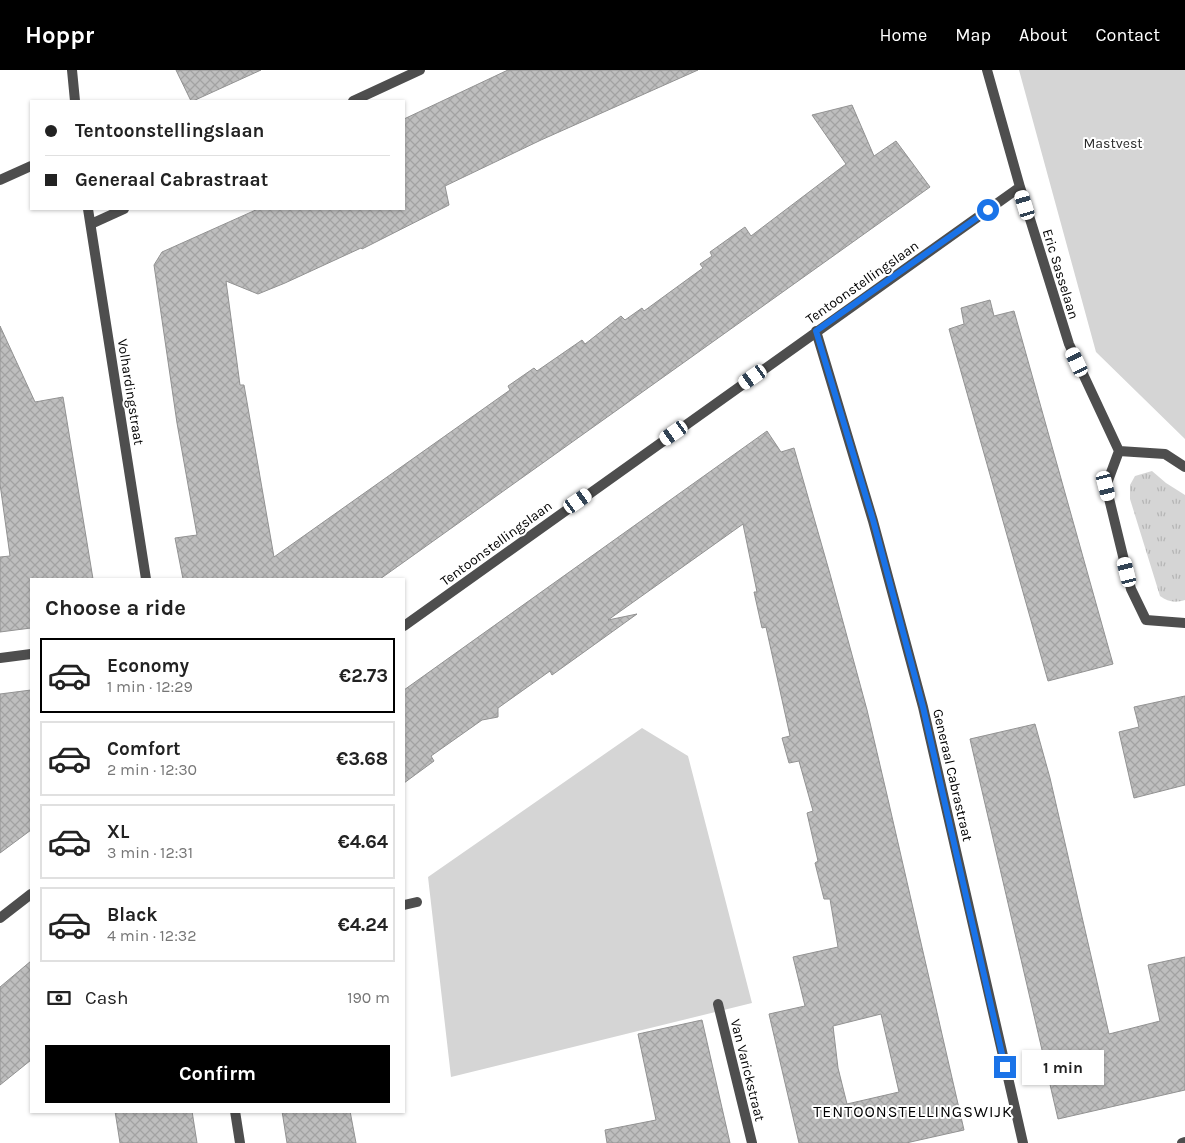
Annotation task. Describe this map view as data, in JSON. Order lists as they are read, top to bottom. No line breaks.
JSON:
{"streets":{"street":["Eric Sasselaan","Tentoonstellingslaan","Volhardingstraat","Generaal Cabrastraat","Van Varickstraat"]},"crossings":[["Eric Sasselaan","Tentoonstellingslaan"],["Tentoonstellingslaan","Generaal Cabrastraat"]],"districts":["TENTOONSTELLINGSWIJK"],"parks":["Mastvest"],"page":{"header":"Hoppr","nav":["Home","Map","About","Contact"],"banner":["Tentoonstellingslaan","Generaal Cabrastraat"],"heading":"Choose a ride","list":[{"name":"Economy","note":"1 min · 12:29","value":"€2.73"},{"name":"Comfort","note":"2 min · 12:30","value":"€3.68"},{"name":"XL","note":"3 min · 12:31","value":"€4.64"},{"name":"Black","note":"4 min · 12:32","value":"€4.24"}],"pay":["Cash","190 m"],"buttons":"Confirm","bubble":"1 min"}}
